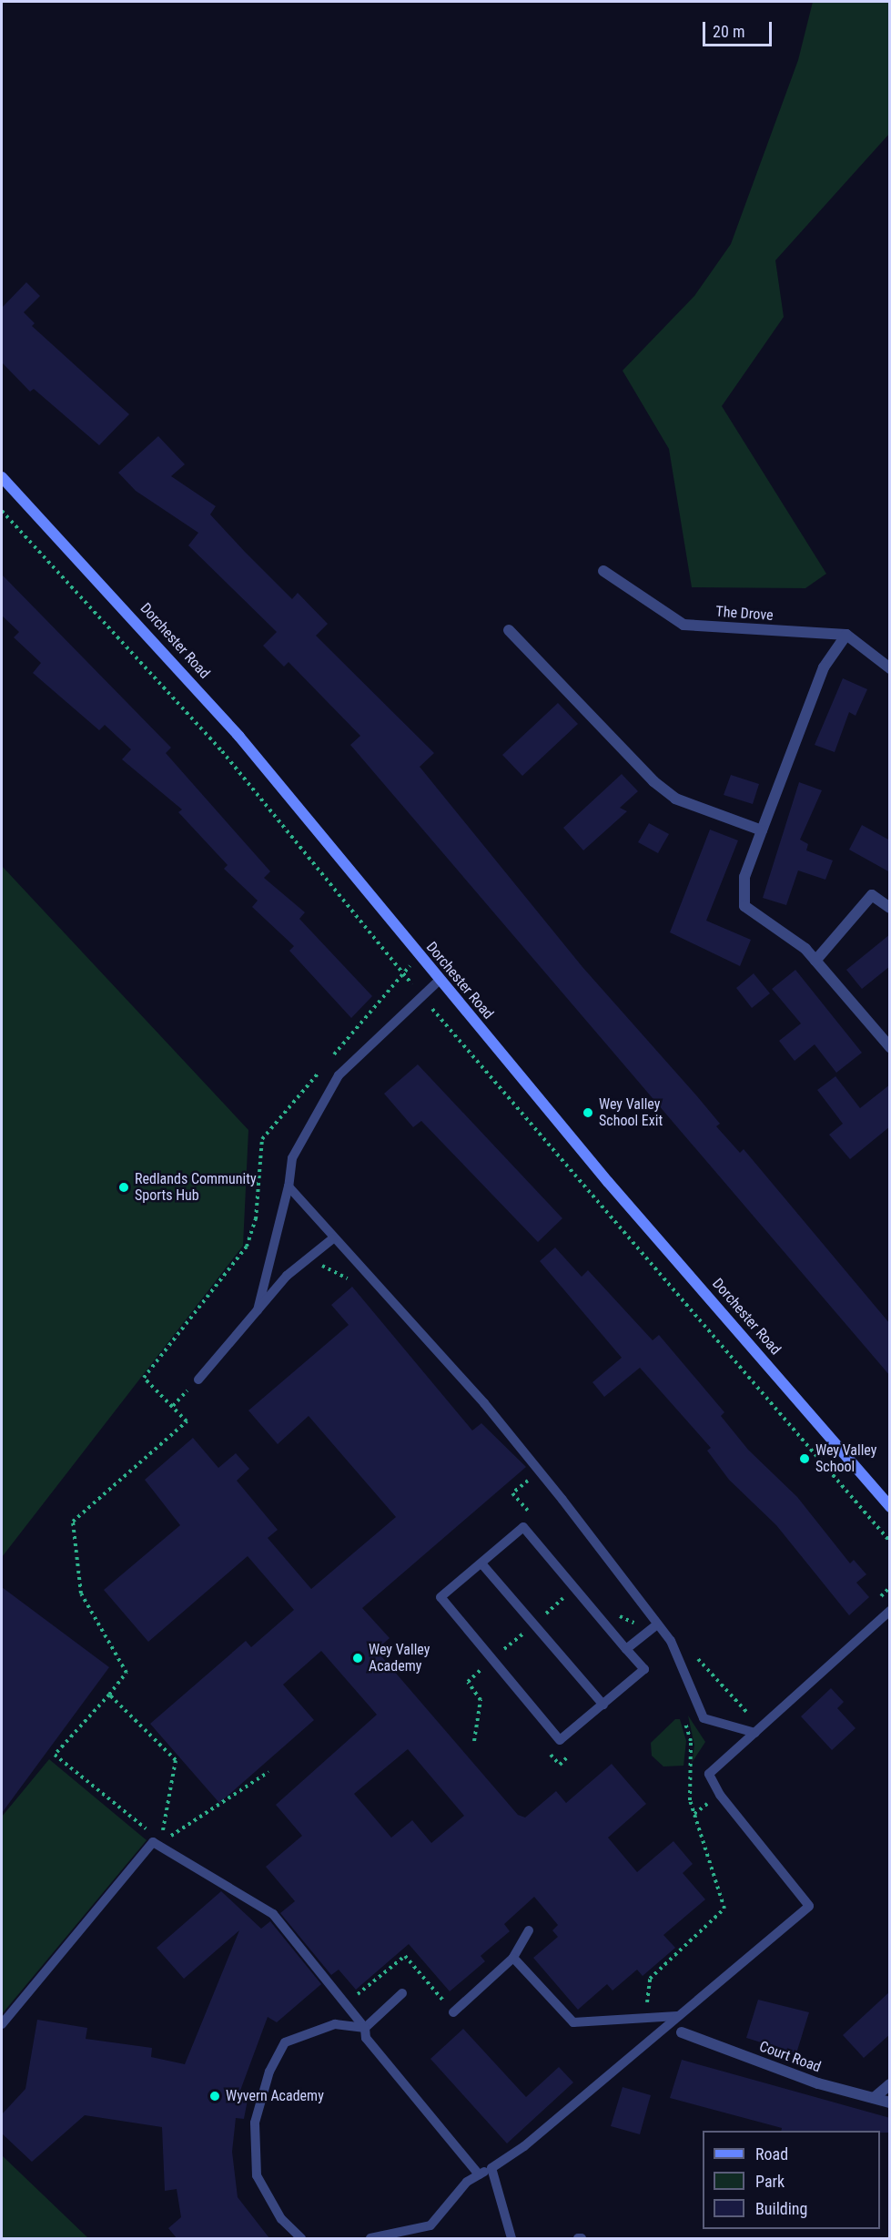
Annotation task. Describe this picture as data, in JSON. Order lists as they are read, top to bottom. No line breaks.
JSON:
{"streets":{"main road":["Dorchester Road"],"street":["The Drove","Court Road"]},"places":["Wey Valley School Exit","Redlands Community Sports Hub","Wey Valley School","Wey Valley Academy","Wyvern Academy"],"legend":["Road","Park","Building"],"scale_bar":"20 m"}
